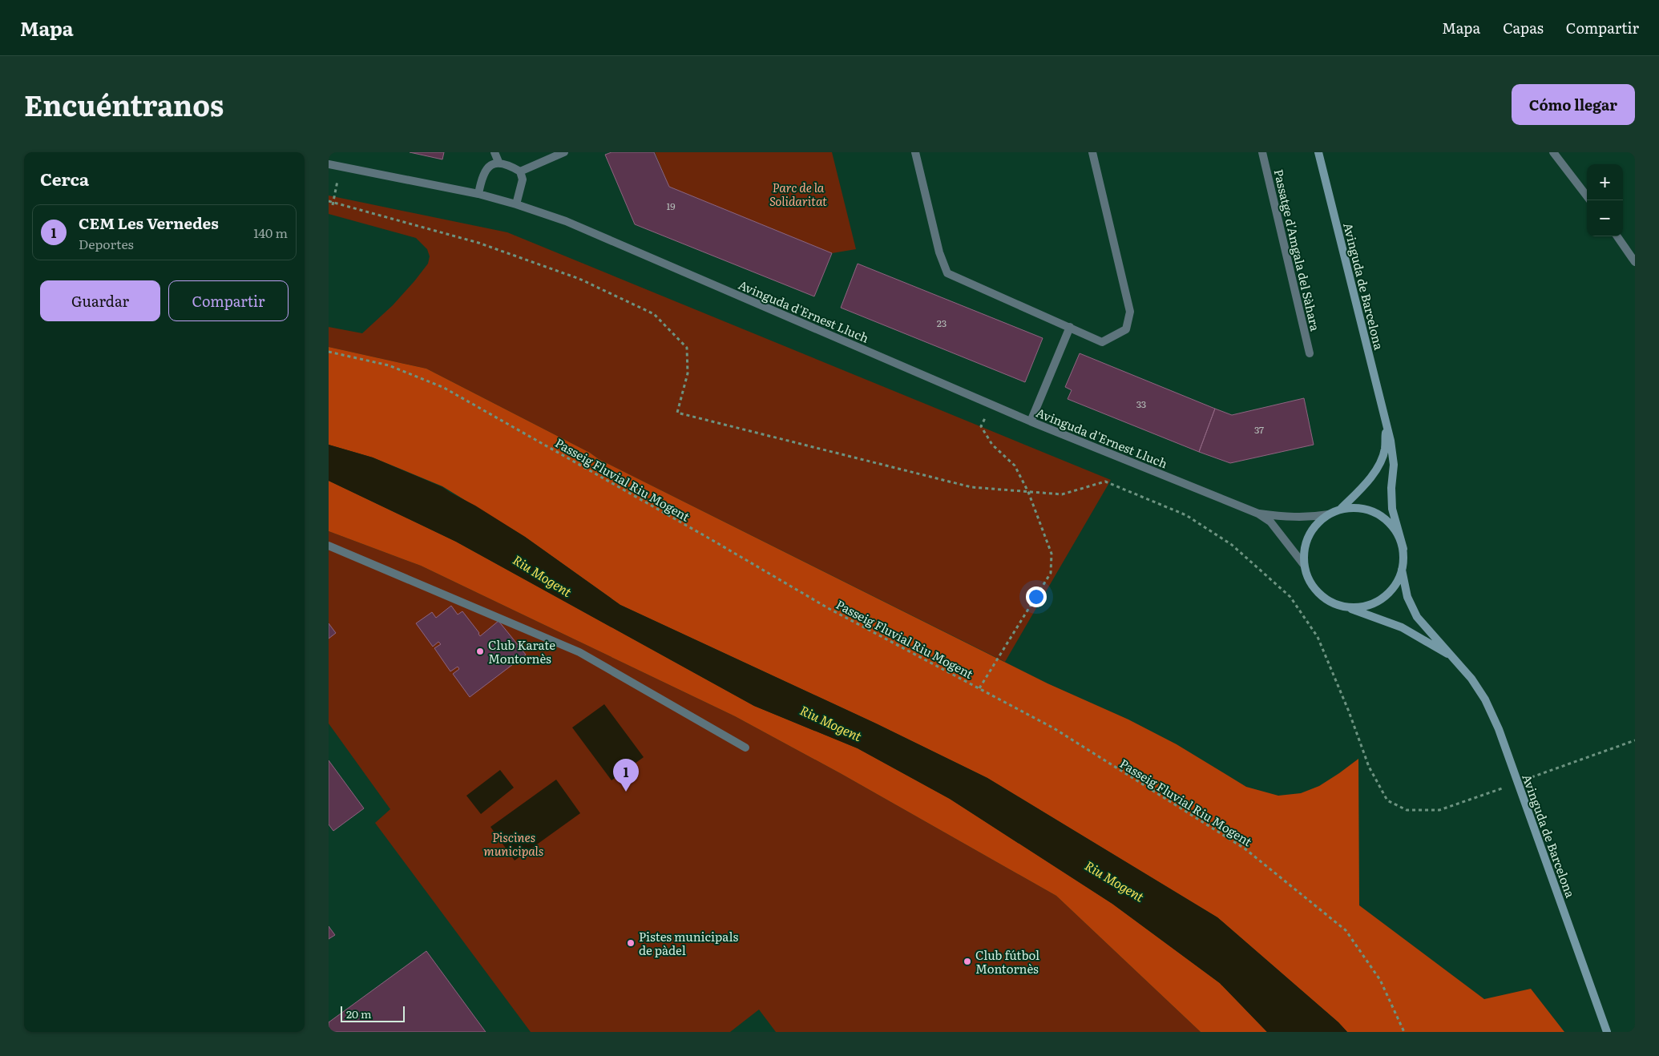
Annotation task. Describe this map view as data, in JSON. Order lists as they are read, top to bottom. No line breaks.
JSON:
{"streets":{"street":["Passatge d'Amgala del Sàhara","Avinguda de Barcelona","Avinguda d'Ernest Lluch"],"path":["Passeig Fluvial Riu Mogent"]},"water":["Riu Mogent"],"parks":["Parc de la Solidaritat","Piscines municipals"],"places":["Club Karate Montornès","Pistes municipals de pàdel","Club fútbol Montornès"],"house_numbers":["19","23","33","37"],"scale_bar":"20 m","page":{"header":"Mapa","nav":["Mapa","Capas","Compartir"],"title":"Encuéntranos","buttons":["Cómo llegar",["Guardar","Compartir"]],"heading":"Cerca","map_buttons":["+","−"],"list":[{"mark":"1","name":"CEM Les Vernedes","note":"Deportes","value":"140 m"}],"pins":"1","scale":"20 m"}}
